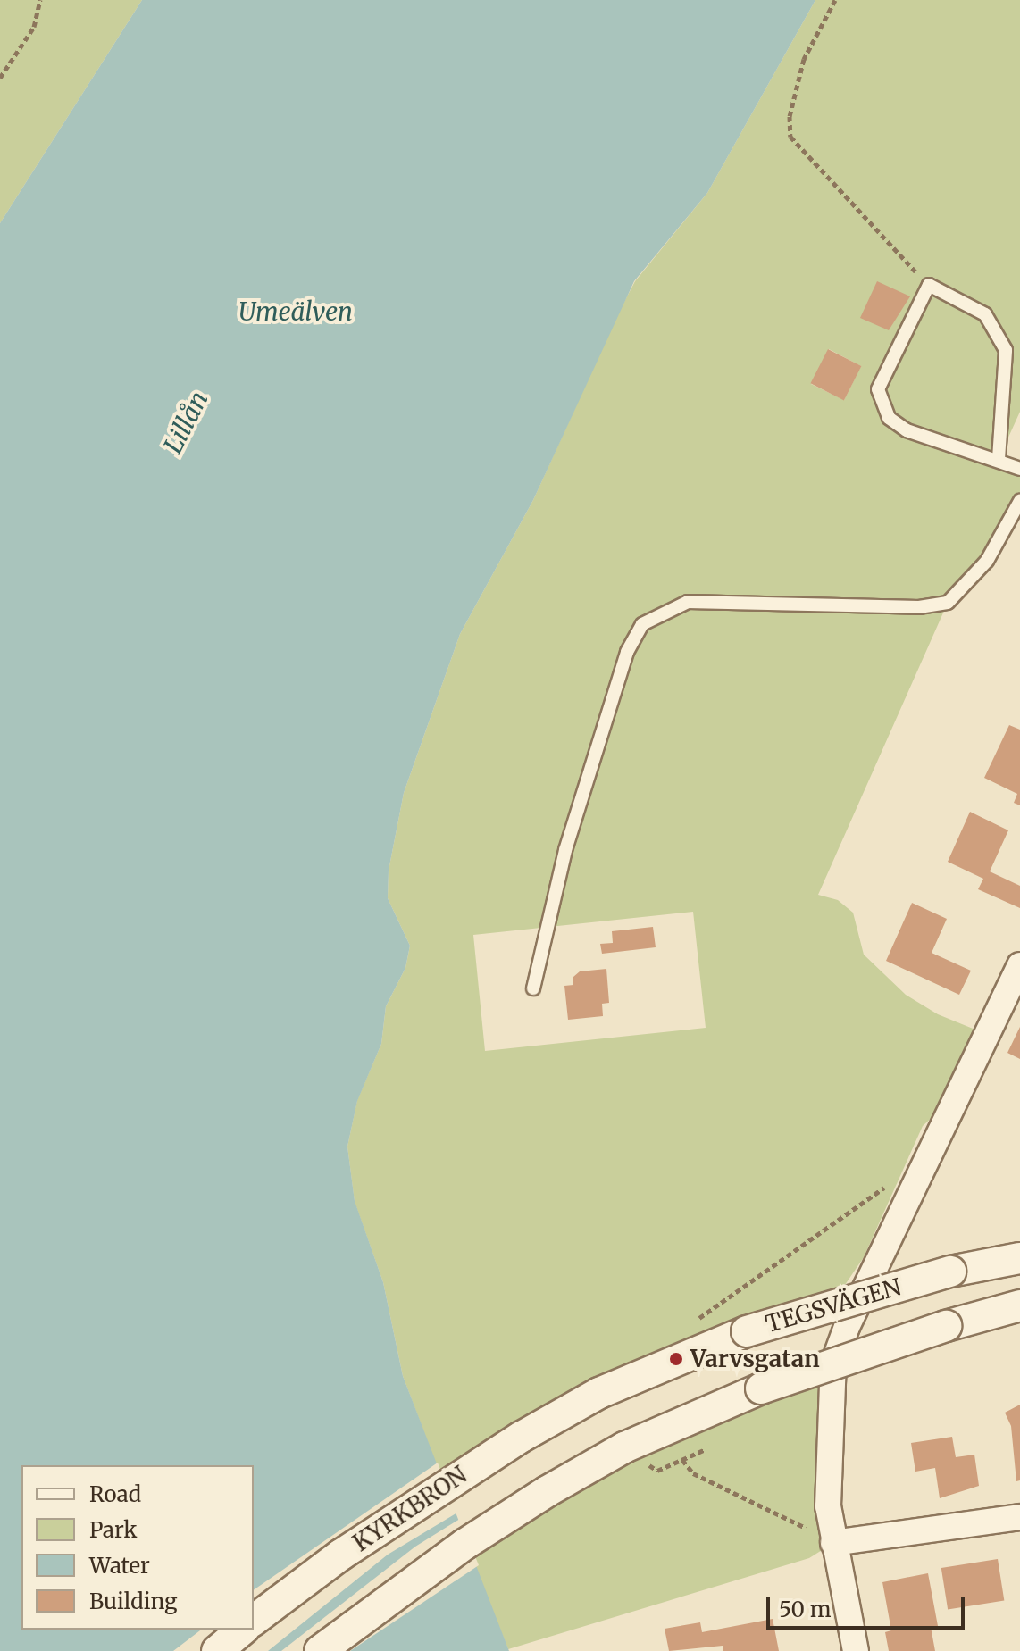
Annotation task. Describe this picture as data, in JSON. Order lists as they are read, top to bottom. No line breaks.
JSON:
{"streets":{"street":["TEGSVÄGEN","KYRKBRON"]},"crossings":[["TEGSVÄGEN","KYRKBRON"]],"water":["Umeälven","Lillån"],"places":["Varvsgatan"],"legend":["Road","Park","Water","Building"],"scale_bar":"50 m"}
